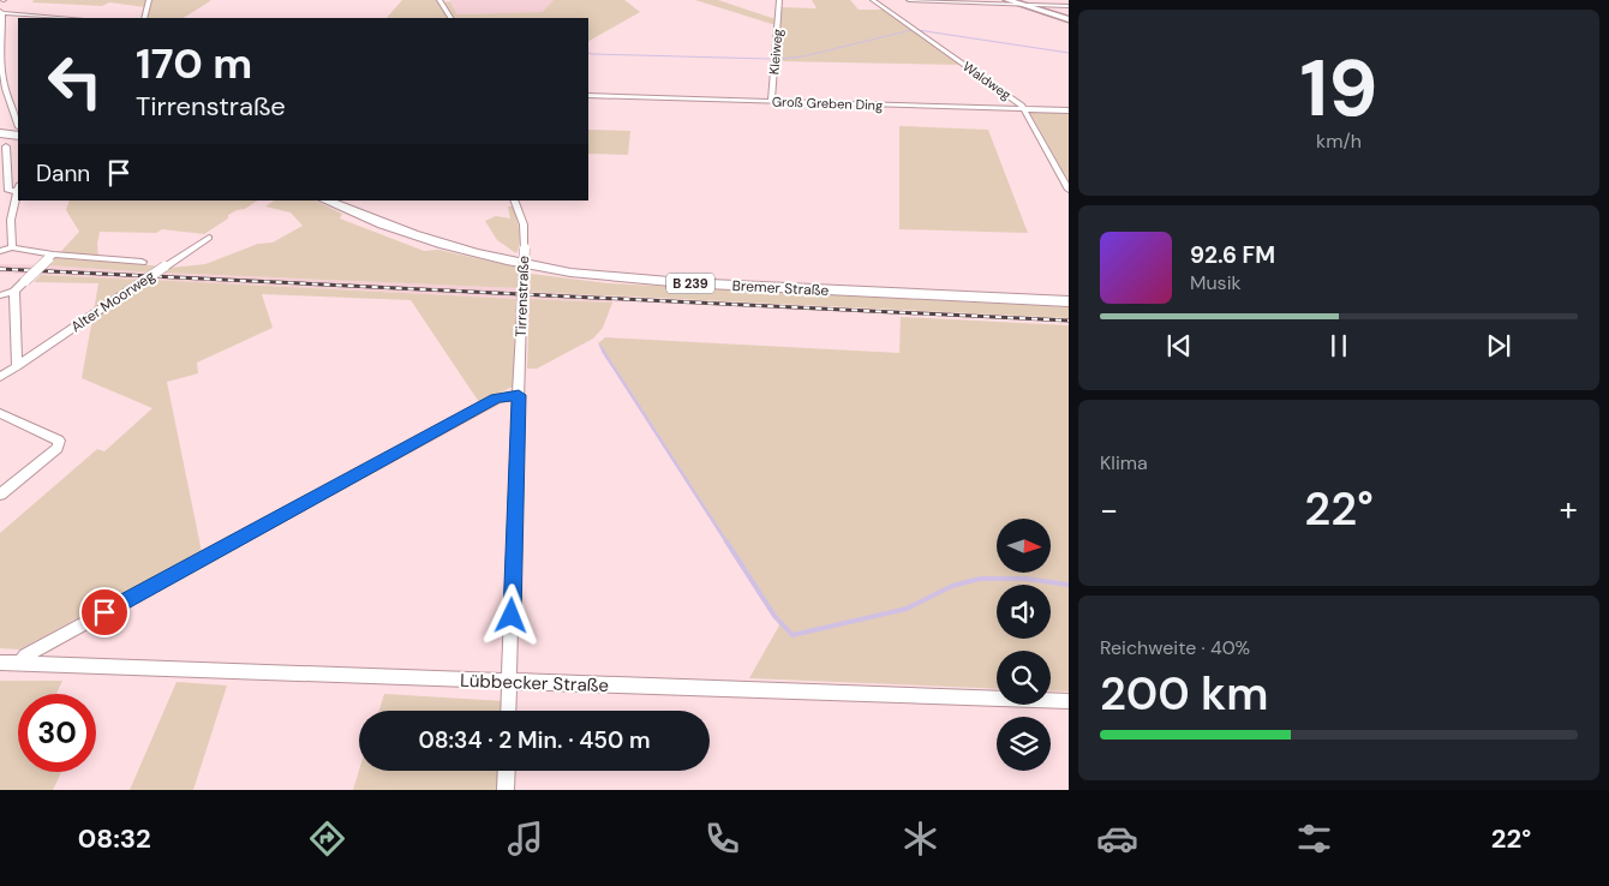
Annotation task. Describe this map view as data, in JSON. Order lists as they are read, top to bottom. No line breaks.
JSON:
{"streets":{"main road":["B 239","Bremer Straße"],"street":["Kleiweg","Waldweg","Groß Greben Ding","Tirrenstraße","Alter Moorweg","Lübbecker Straße"]},"crossings":[["Kleiweg","Groß Greben Ding"],["Waldweg","Groß Greben Ding"],["Tirrenstraße","Lübbecker Straße"]],"north":"right","page":{"tile":[["19","km/h"],"Klima",["Reichweite · 40%","200 km"]],"turn":["170 m","Tirrenstraße"],"then":"Dann","song":["92.6 FM","Musik"],"heat":["−","22°","+"],"limit":"30","trip":"08:34 · 2 Min. · 450 m","tabs":["08:32","22°"]}}
